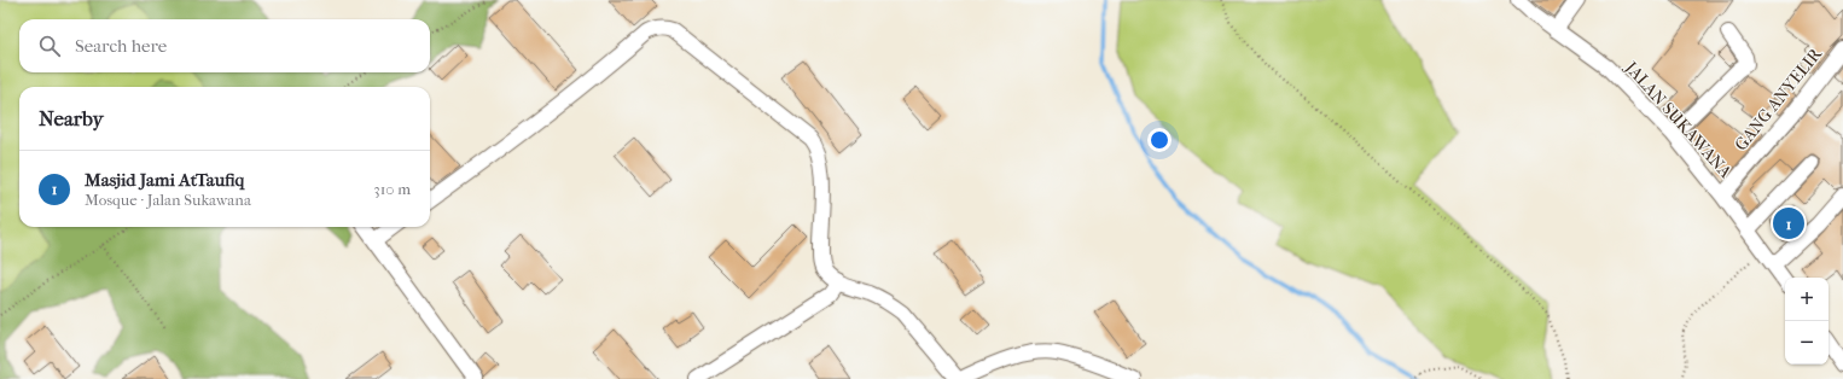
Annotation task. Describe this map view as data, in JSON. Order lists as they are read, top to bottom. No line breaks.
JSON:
{"streets":{"street":["GANG ANYELIR","JALAN SUKAWANA"]},"crossings":[["GANG ANYELIR","JALAN SUKAWANA"]],"page":{"search":"Search here","heading":"Nearby","list":[{"mark":"1","name":"Masjid Jami AtTaufiq","note":"Mosque · Jalan Sukawana","value":"310 m"}],"pins":"1","map_buttons":["+","−"]}}
